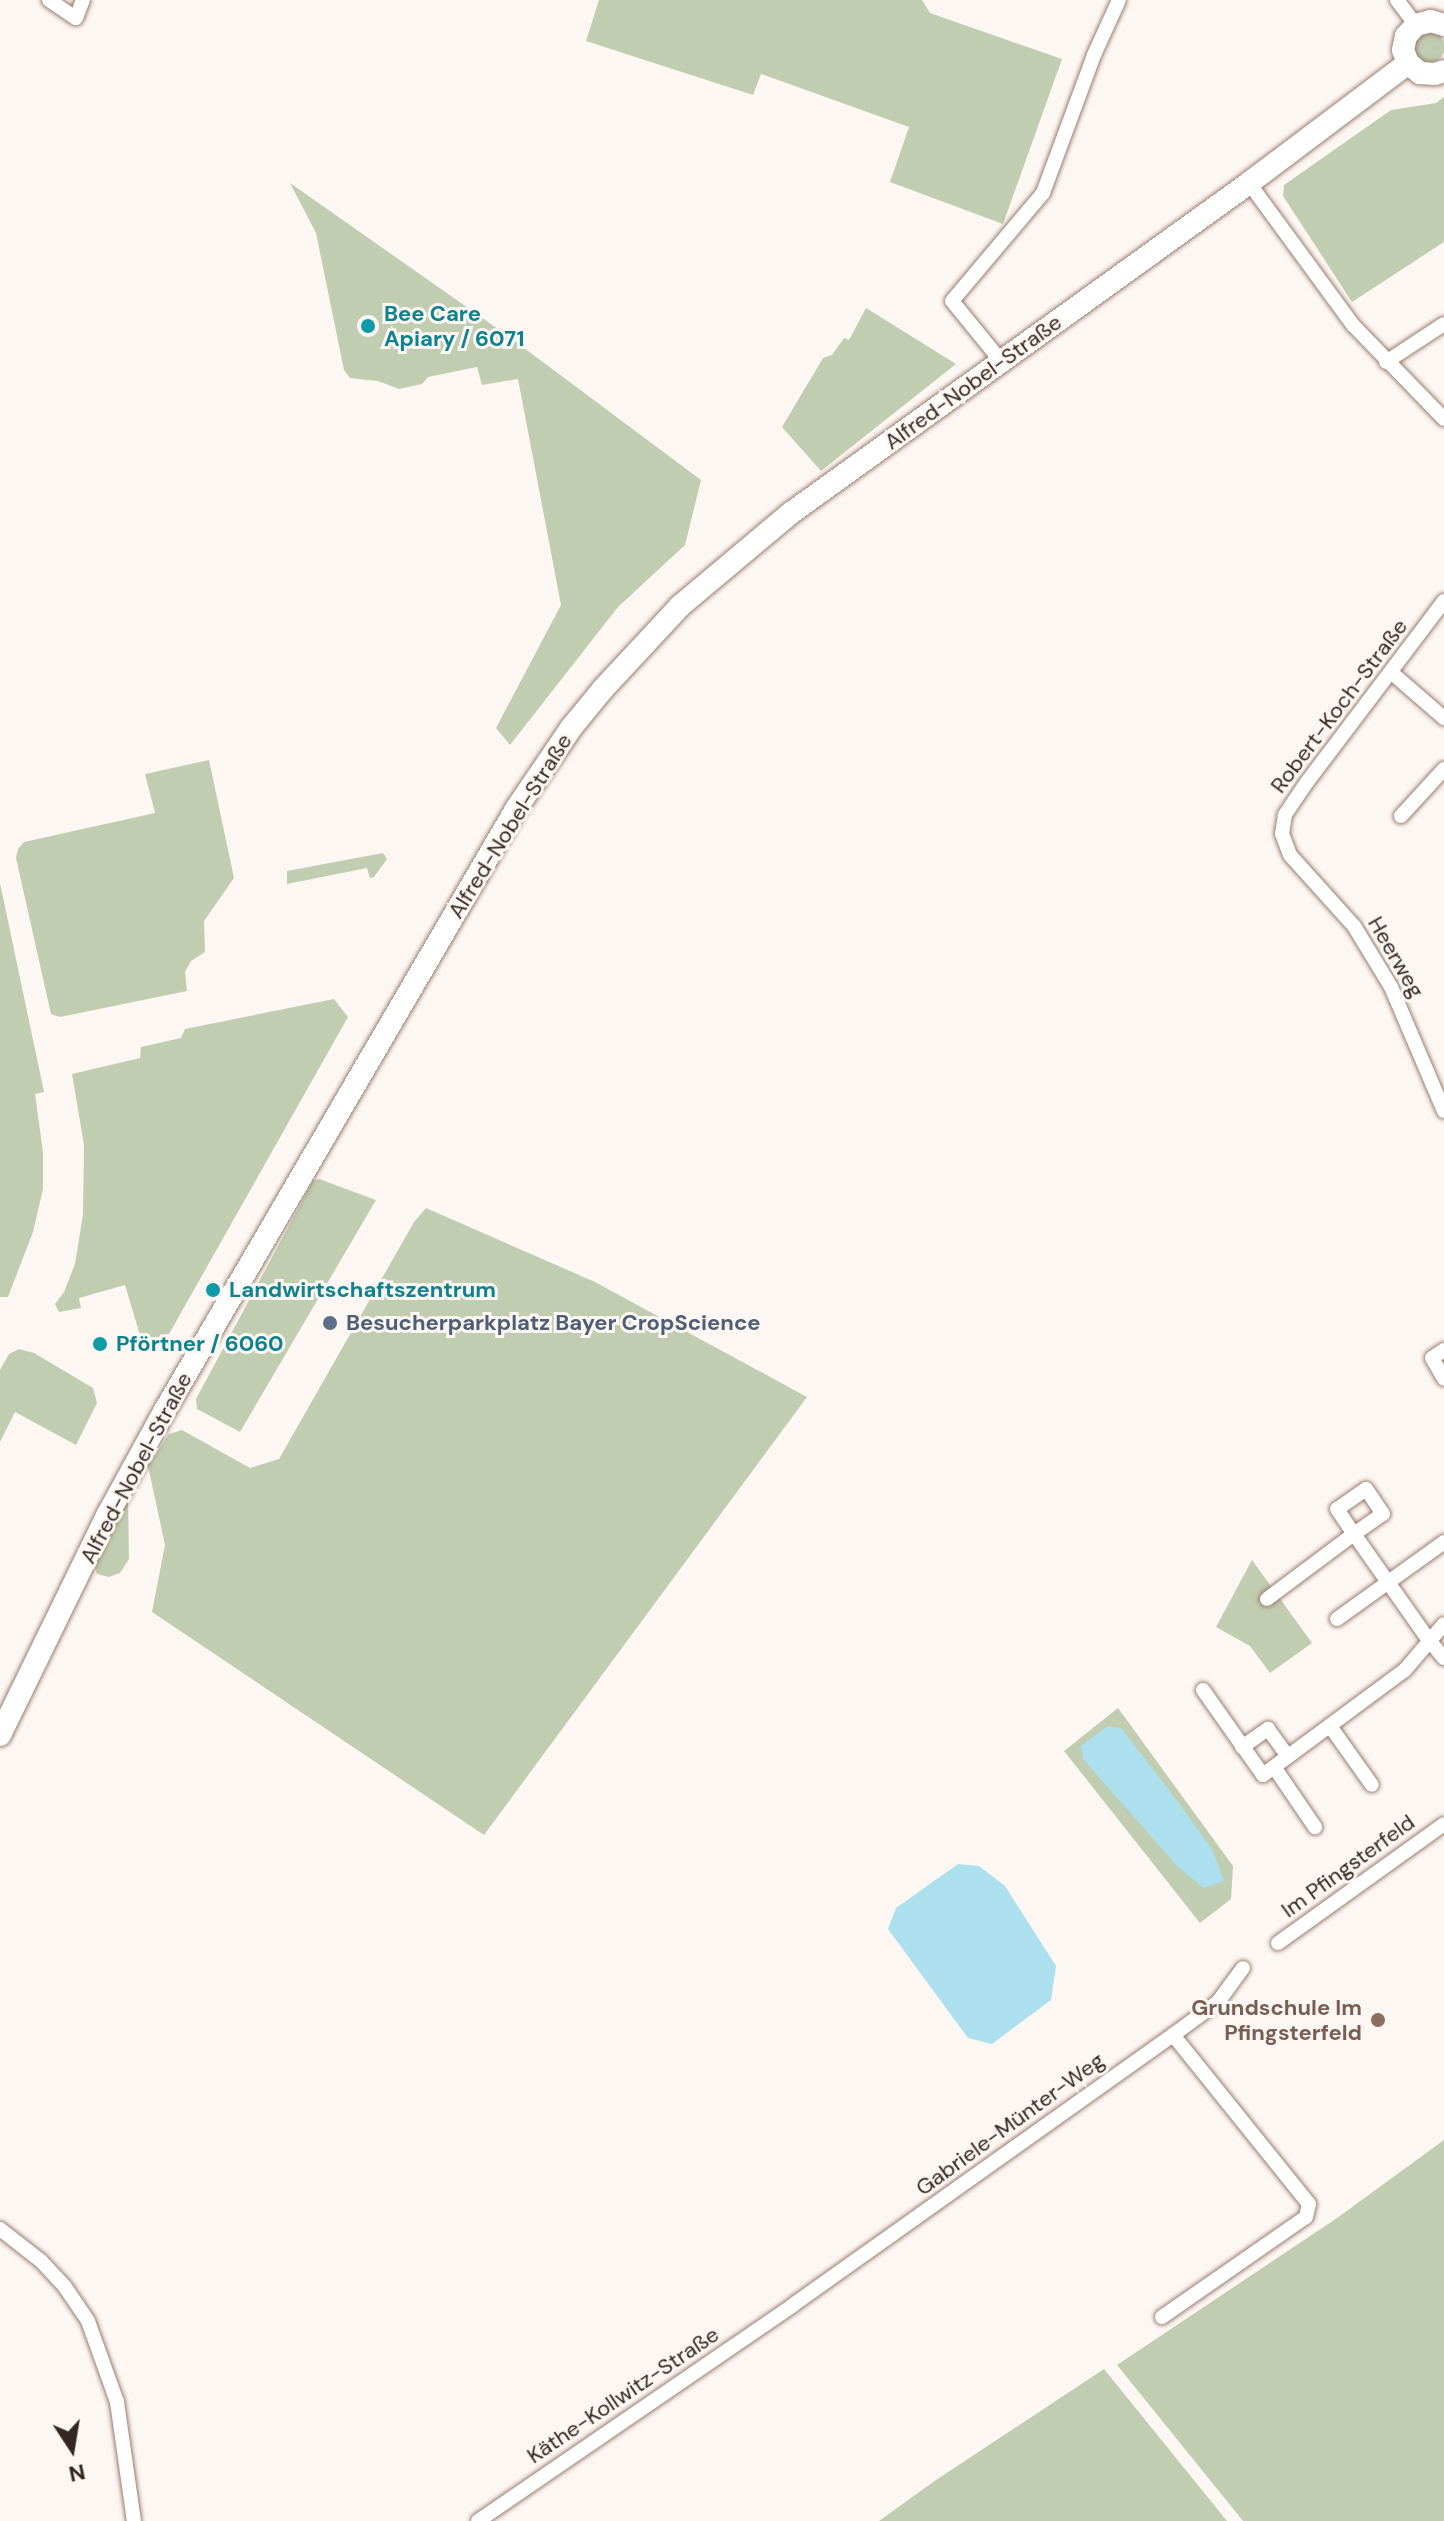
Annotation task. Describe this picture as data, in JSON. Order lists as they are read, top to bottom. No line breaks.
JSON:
{"streets":{"street":["Alfred-Nobel-Straße","Robert-Koch-Straße","Heerweg","Im Pfingsterfeld","Gabriele-Münter-Weg","Käthe-Kollwitz-Straße"]},"crossings":[["Robert-Koch-Straße","Heerweg"],["Gabriele-Münter-Weg","Käthe-Kollwitz-Straße"]],"places":["Bee Care Apiary / 6071","Landwirtschaftszentrum","Besucherparkplatz Bayer CropScience","Pförtner / 6060","Grundschule Im Pfingsterfeld"],"north":"bottom"}
